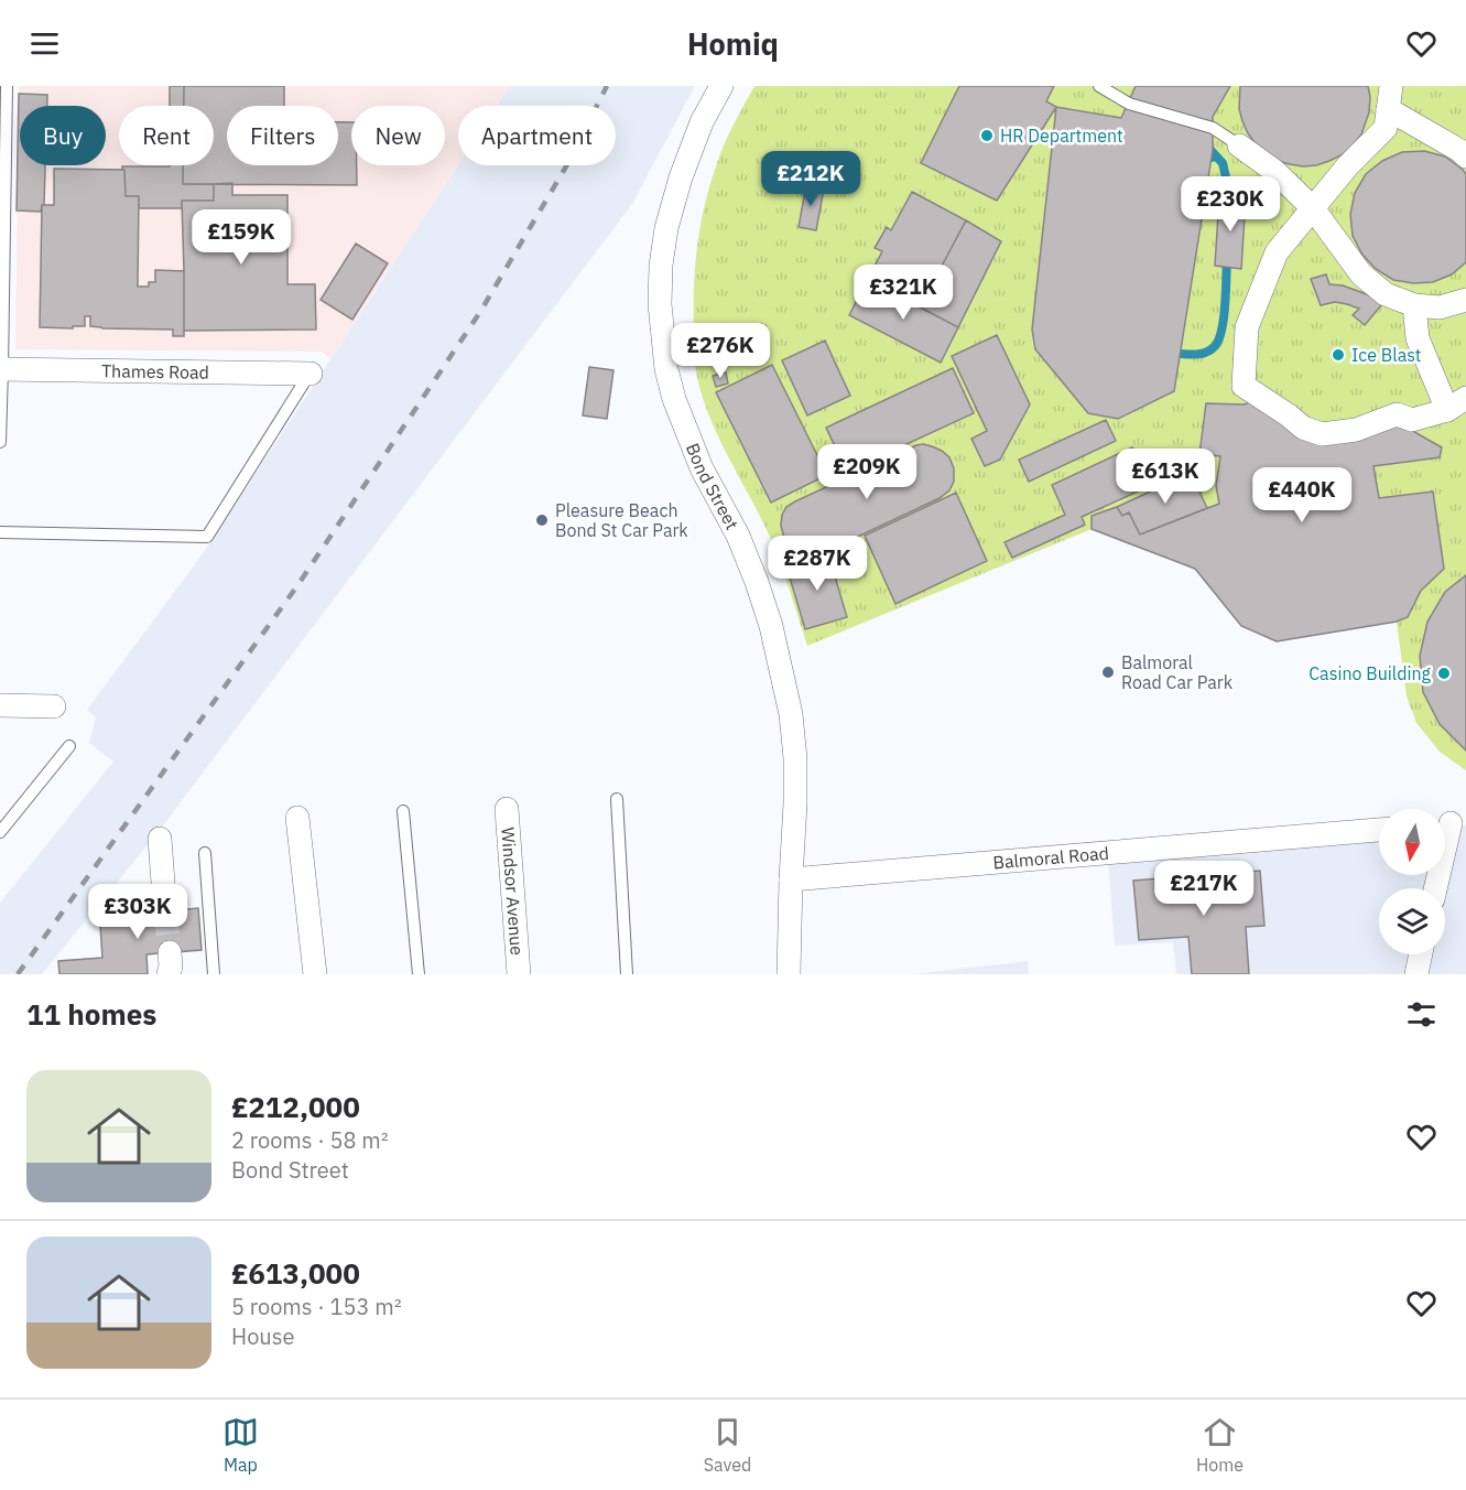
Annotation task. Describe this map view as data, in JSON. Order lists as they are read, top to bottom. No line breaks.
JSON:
{"streets":{"street":["Thames Road","Bond Street","Balmoral Road","Windsor Avenue"]},"crossings":[["Bond Street","Balmoral Road"]],"places":["HR Department","Ice Blast","Pleasure Beach Bond St Car Park","Balmoral Road Car Park","Casino Building"],"north":"bottom","page":{"header":"Homiq","chip":["Buy","Rent","Filters","New","Apartment"],"price":["£212K","£230K","£159K","£321K","£276K","£209K","£613K","£440K","£287K","£217K","£303K"],"heading":"11 homes","list":[{"name":"£212,000","note":"2 rooms · 58 m² · Bond Street"},{"name":"£613,000","note":"5 rooms · 153 m² · House"}],"tabs":["Map","Saved","Home"]}}
